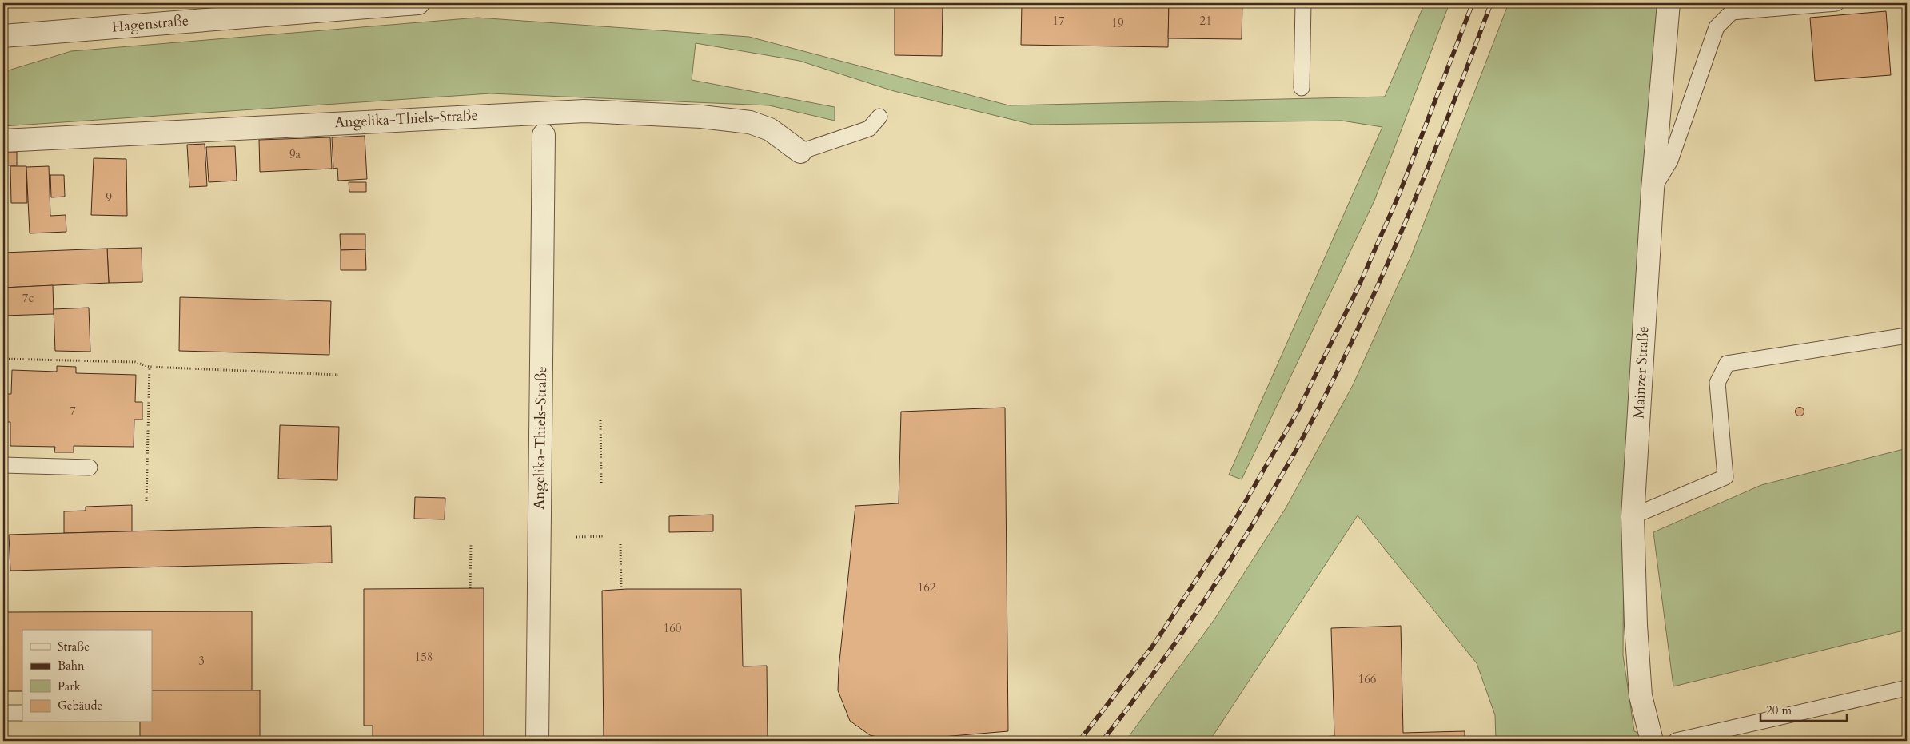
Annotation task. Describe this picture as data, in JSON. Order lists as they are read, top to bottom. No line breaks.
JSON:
{"streets":{"street":["Hagenstraße","Angelika-Thiels-Straße","Mainzer Straße"]},"house_numbers":["17","21","19","9a","9","7c","7","162","160","158","3","166"],"legend":["Straße","Bahn","Park","Gebäude"],"scale_bar":"20 m"}
